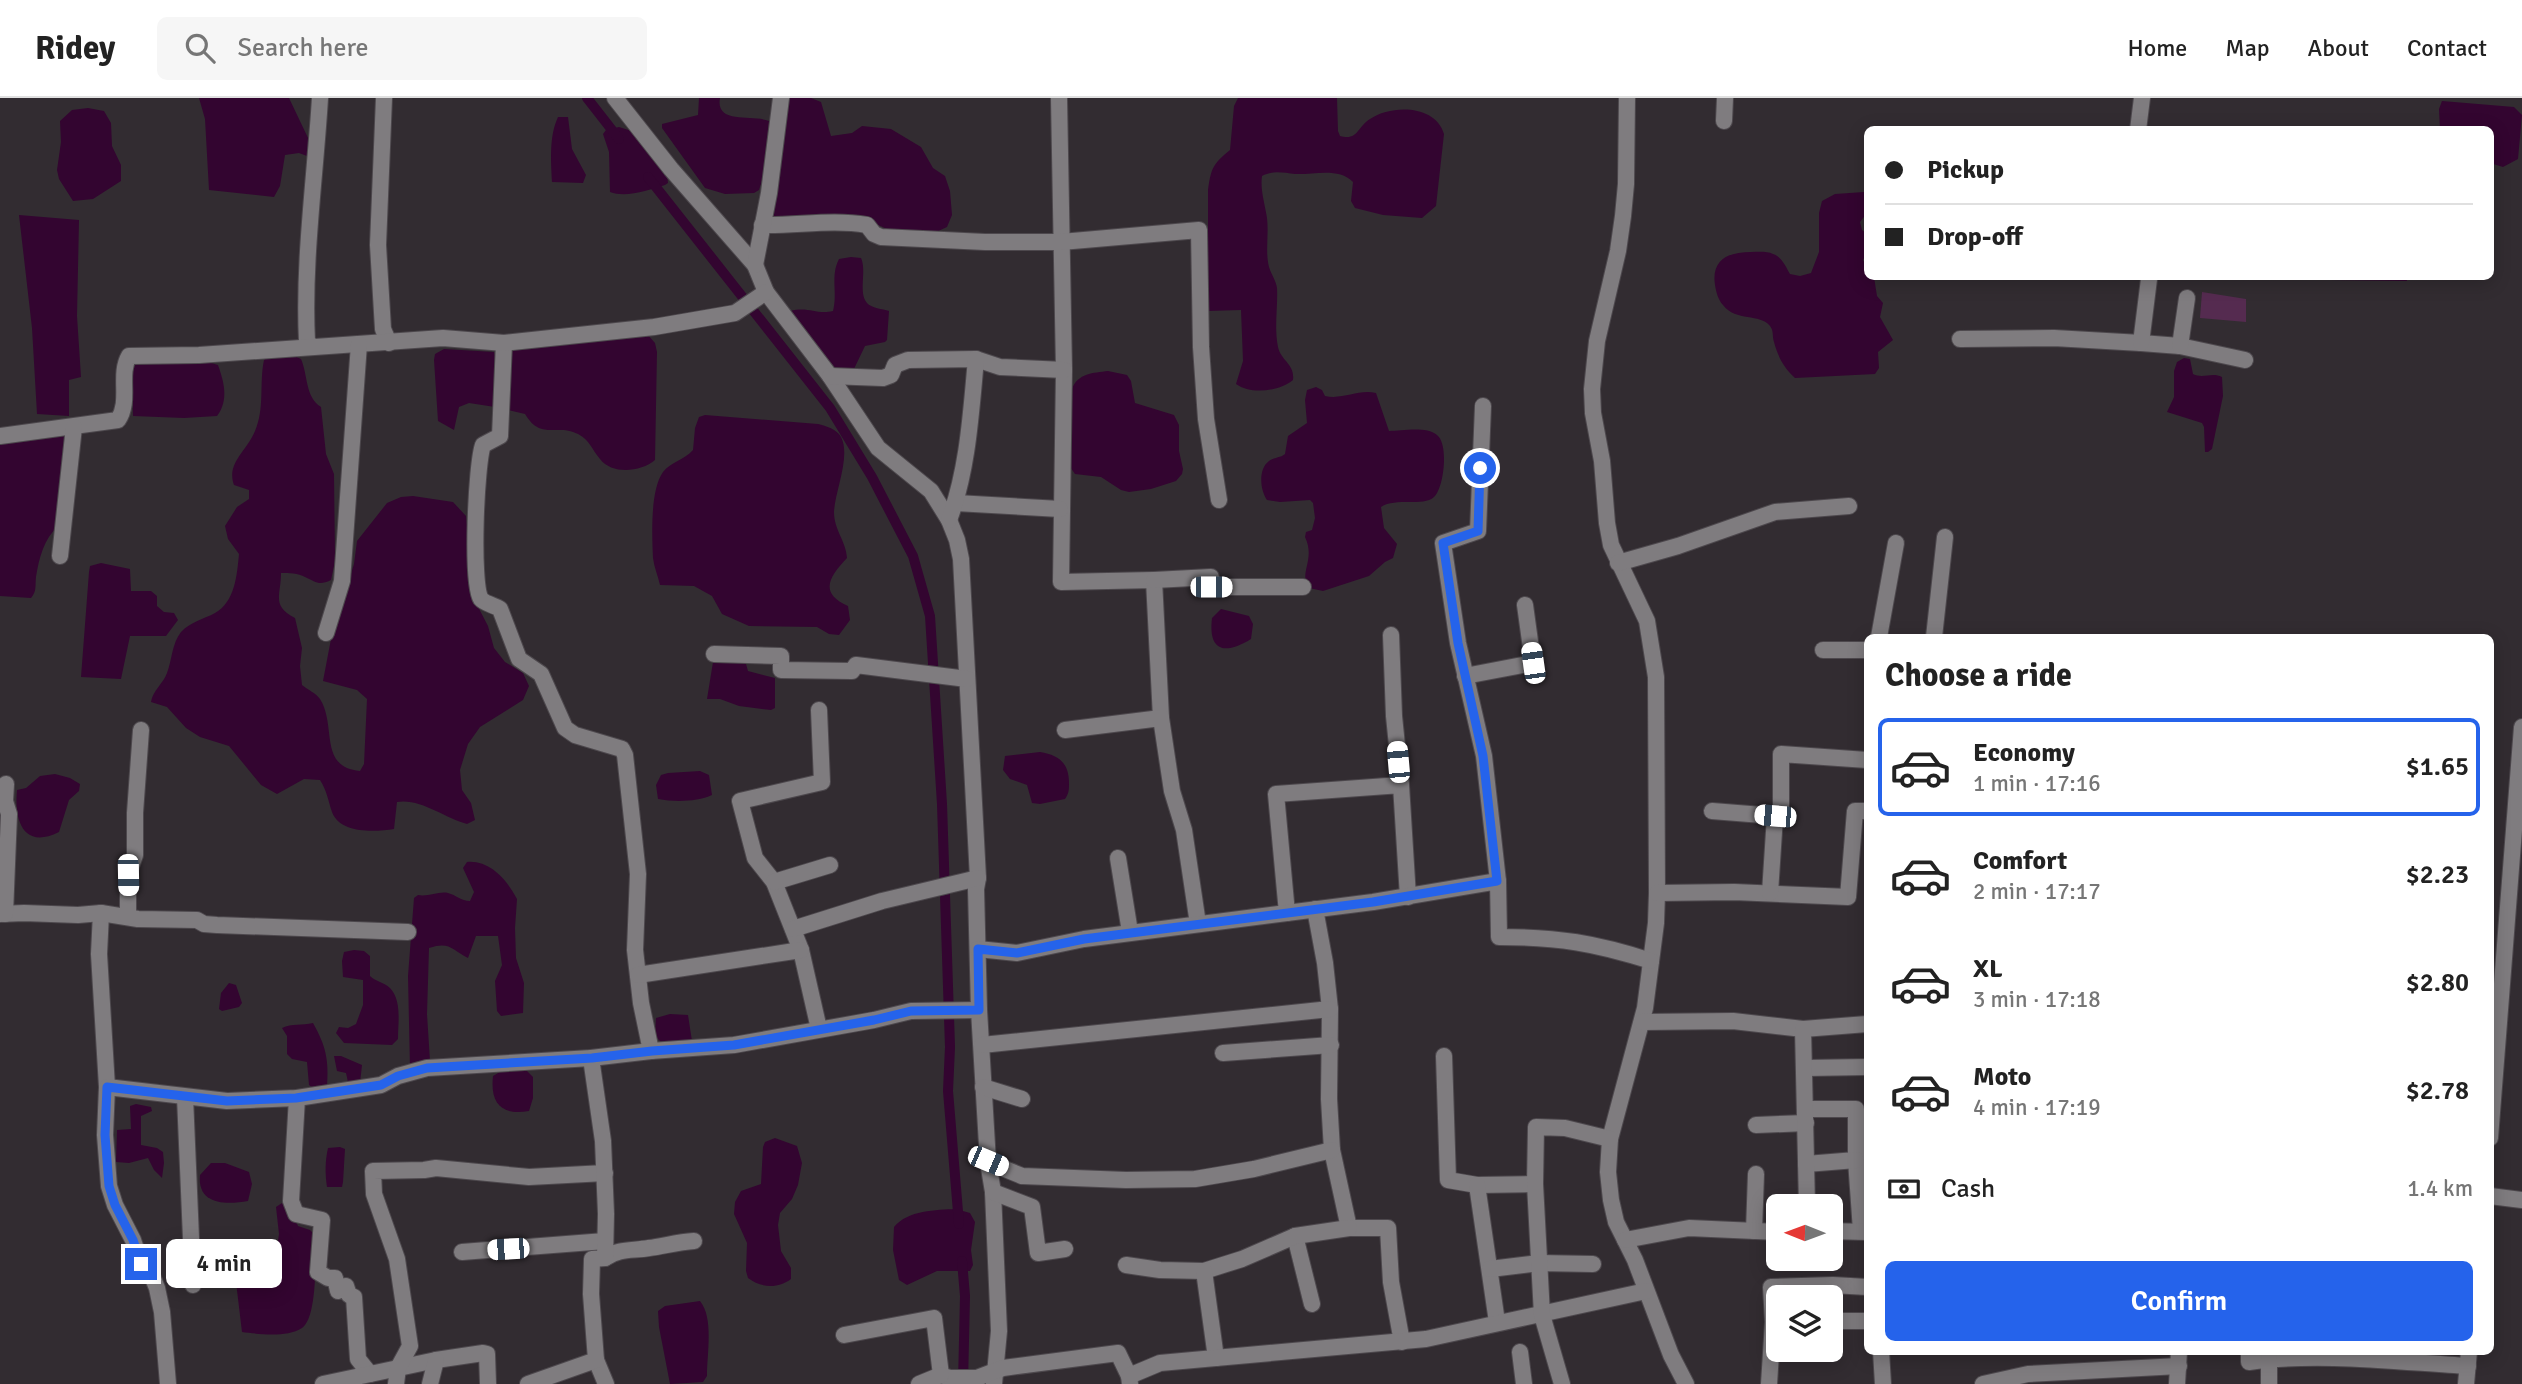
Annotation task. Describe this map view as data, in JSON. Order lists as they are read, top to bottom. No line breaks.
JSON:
{"north":"left","page":{"header":"Ridey","search":"Search here","nav":["Home","Map","About","Contact"],"banner":["Pickup","Drop-off"],"heading":"Choose a ride","list":[{"name":"Economy","note":"1 min · 17:16","value":"$1.65"},{"name":"Comfort","note":"2 min · 17:17","value":"$2.23"},{"name":"XL","note":"3 min · 17:18","value":"$2.80"},{"name":"Moto","note":"4 min · 17:19","value":"$2.78"}],"pay":["Cash","1.4 km"],"bubble":"4 min","buttons":"Confirm"}}
